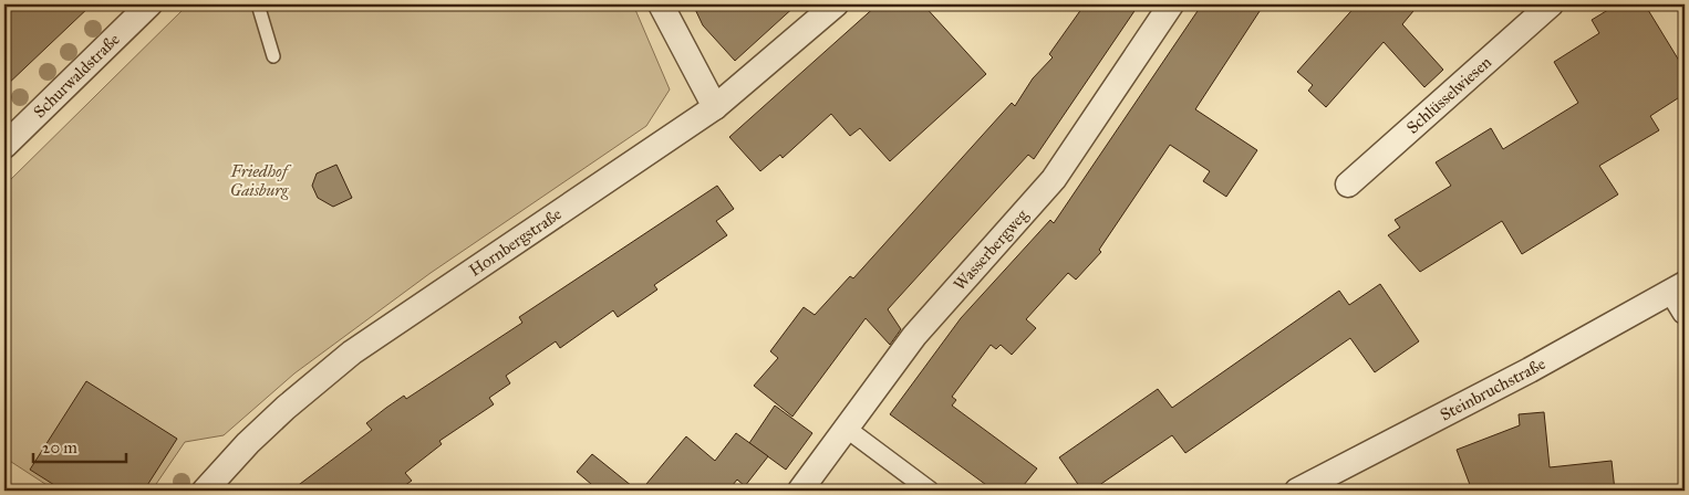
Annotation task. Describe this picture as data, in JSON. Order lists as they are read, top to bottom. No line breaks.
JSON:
{"streets":{"street":["Schurwaldstraße","Schlüsselwiesen","Hornbergstraße","Wasserbergweg","Steinbruchstraße"]},"parks":["Friedhof Gaisburg"],"scale_bar":"20 m"}
